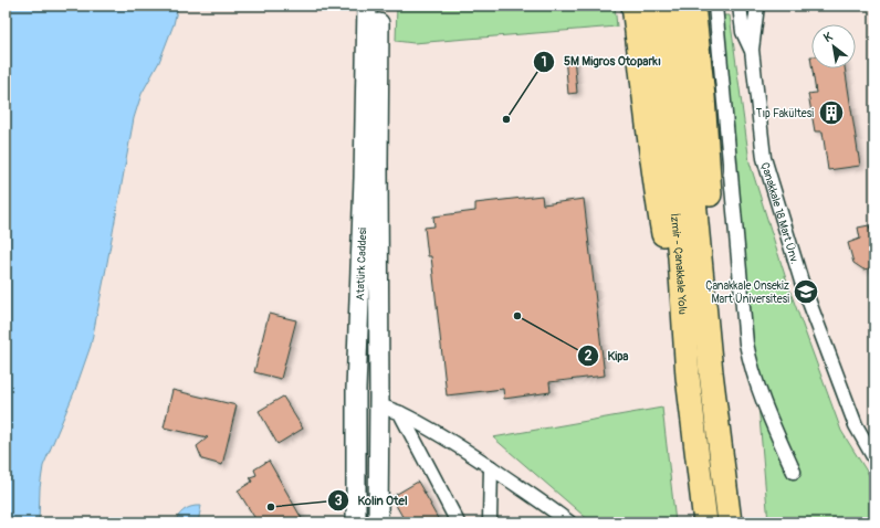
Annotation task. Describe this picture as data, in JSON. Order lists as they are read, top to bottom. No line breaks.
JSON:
{"streets":{"highway":["İzmir - Çanakkale Yolu"],"main road":["Atatürk Caddesi"],"street":["Çanakkale 18 Mart Ünv."]},"places":{"building":["Tıp Fakültesi"],"other":["5M Migros Otoparkı","Kipa","Kolin Otel"],"school or university":["Çanakkale Onsekiz Mart Üniversitesi"]},"north":"top left"}
